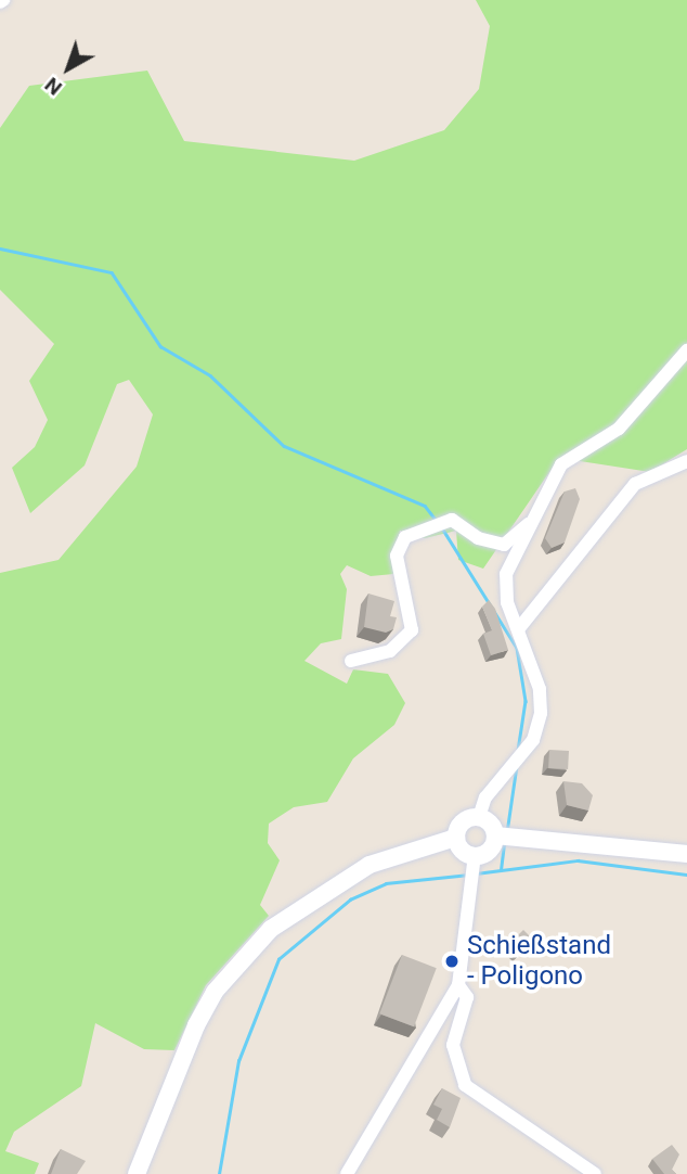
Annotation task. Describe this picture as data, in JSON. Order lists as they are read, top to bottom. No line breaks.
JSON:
{"places":["Schießstand - Poligono"],"north":"bottom left"}
